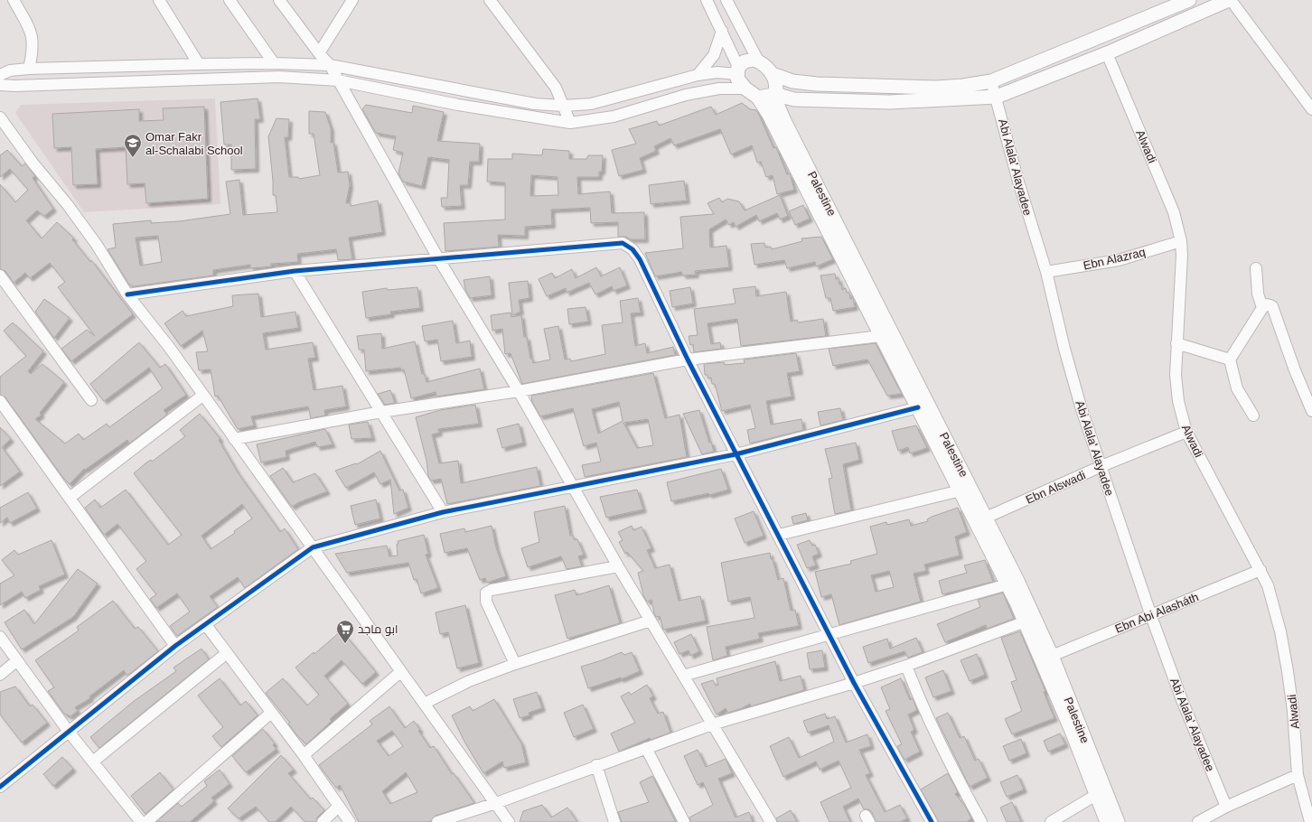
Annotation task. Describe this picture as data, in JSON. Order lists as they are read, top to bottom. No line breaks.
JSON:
{"streets":{"main road":["Palestine"],"street":["Alwadi","Abi Alala' Alayadee","Ebn Alazraq","Ebn Alswadi","Ebn Abi Alasháth"]},"crossings":[["Alwadi","Ebn Alazraq"],["Alwadi","Ebn Alswadi"],["Alwadi","Ebn Abi Alasháth"],["Abi Alala' Alayadee","Ebn Alazraq"],["Abi Alala' Alayadee","Ebn Alswadi"],["Abi Alala' Alayadee","Ebn Abi Alasháth"],["Palestine","Ebn Alswadi"],["Palestine","Ebn Abi Alasháth"]],"places":{"school or university":["Omar Fakr al-Schalabi School"],"supermarket":["ابو ماجد"]}}
